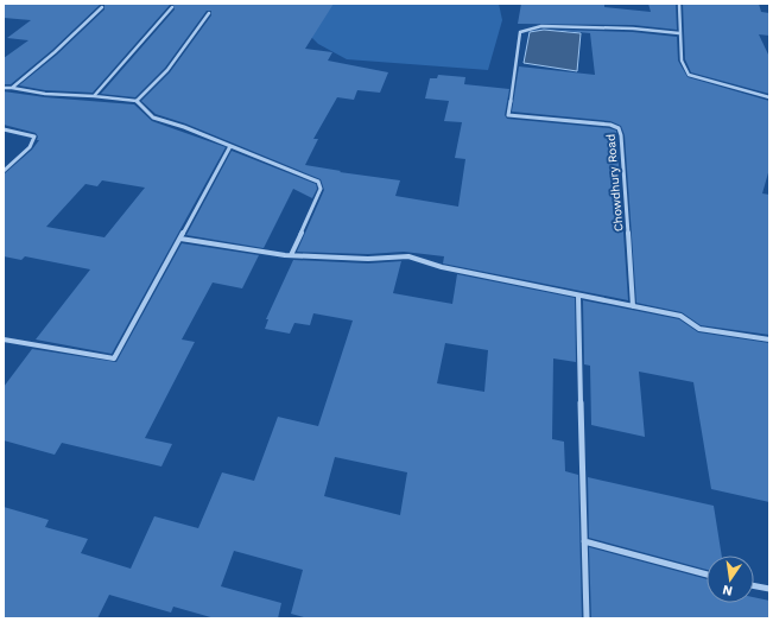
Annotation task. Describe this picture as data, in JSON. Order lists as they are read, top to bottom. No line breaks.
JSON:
{"streets":{"street":["Chowdhury Road"]},"north":"bottom"}
